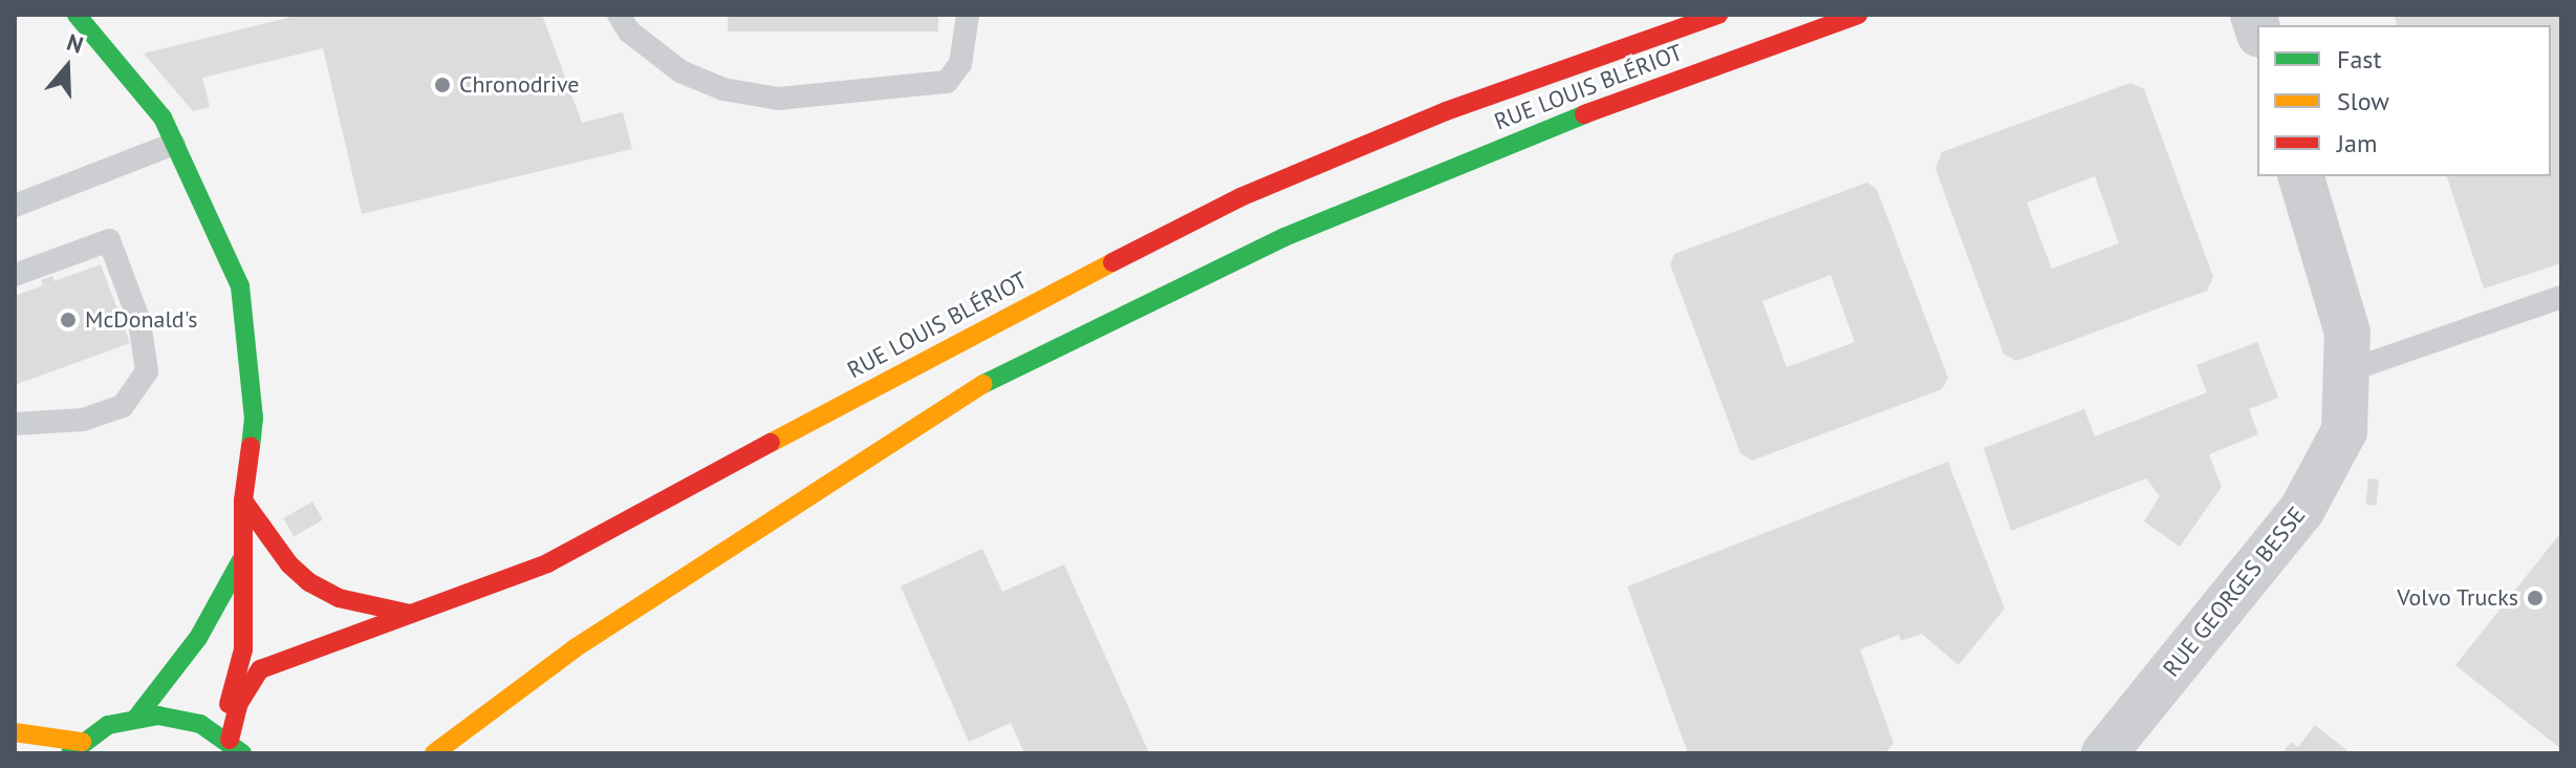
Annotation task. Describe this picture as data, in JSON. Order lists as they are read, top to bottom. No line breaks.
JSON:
{"streets":{"main road":["RUE LOUIS BLÉRIOT"],"street":["RUE GEORGES BESSE"]},"places":["Chronodrive","McDonald's","Volvo Trucks"],"legend":["Fast","Slow","Jam"],"north":"top"}
